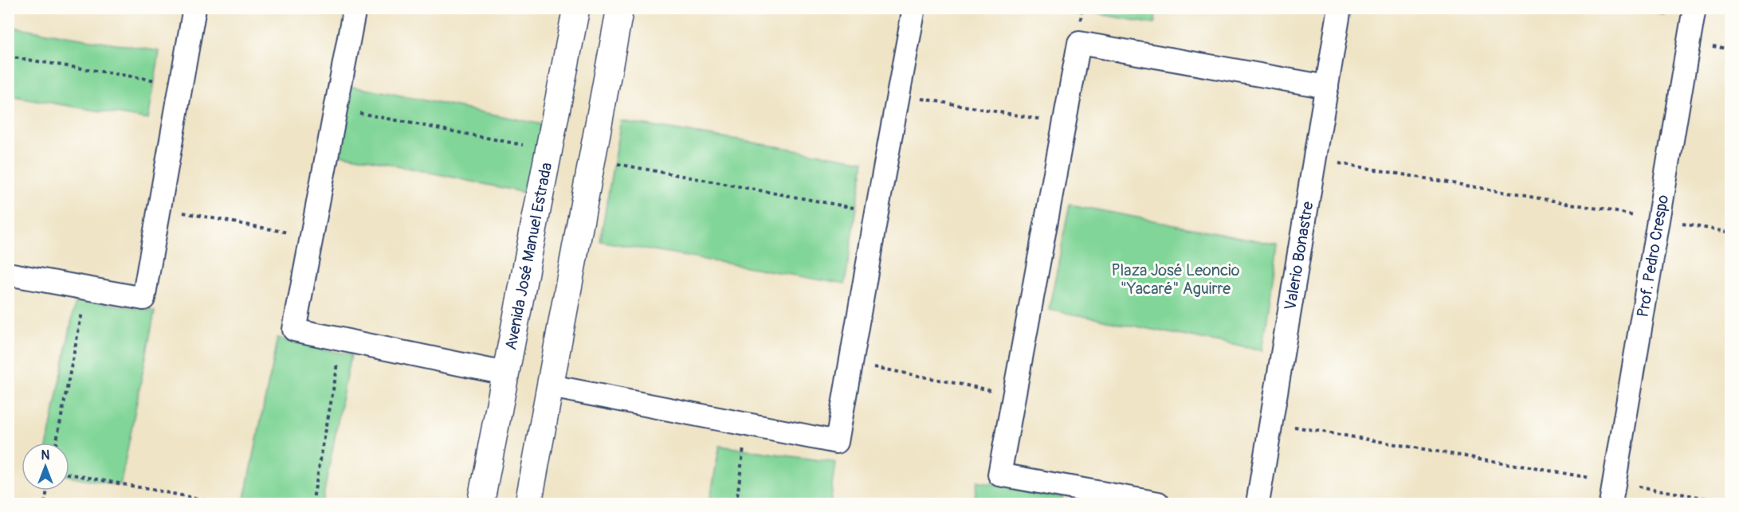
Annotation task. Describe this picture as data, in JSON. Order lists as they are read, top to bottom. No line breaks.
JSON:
{"streets":{"main road":["Avenida José Manuel Estrada"],"street":["Valerio Bonastre","Prof. Pedro Crespo"]},"parks":["Plaza José Leoncio \"Yacaré\" Aguirre"],"north":"top"}
